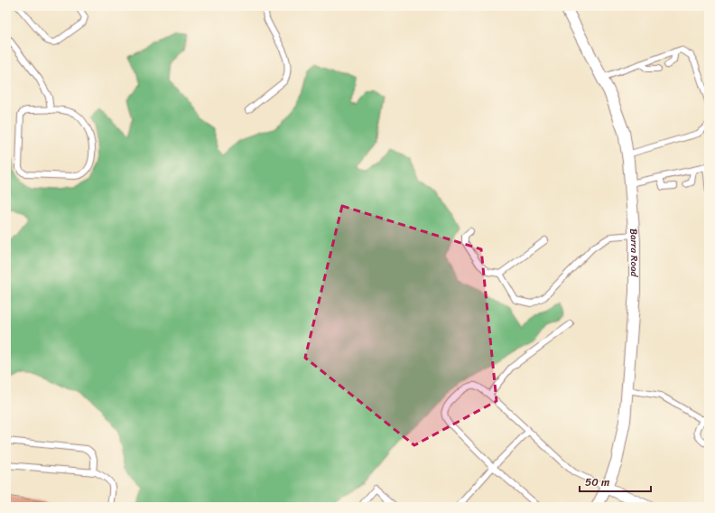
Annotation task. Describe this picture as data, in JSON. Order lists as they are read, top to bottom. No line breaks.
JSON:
{"streets":{"street":["Barra Road"]},"scale_bar":"50 m"}
